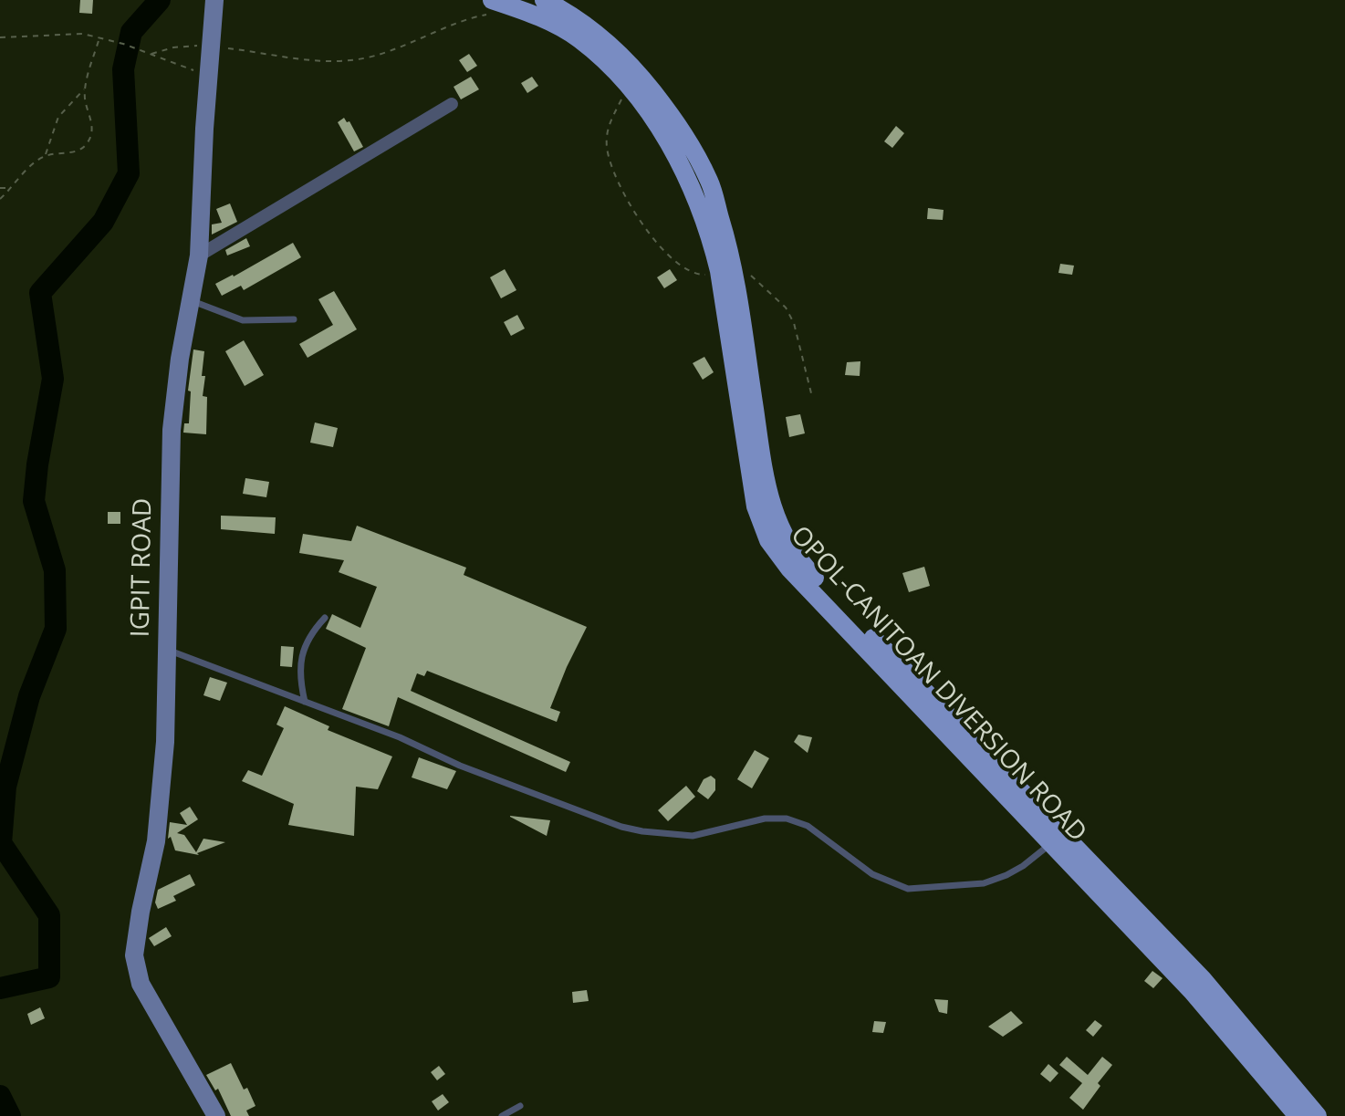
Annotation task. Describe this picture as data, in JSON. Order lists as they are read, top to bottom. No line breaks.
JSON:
{"streets":{"main road":["OPOL-CANITOAN DIVERSION ROAD"],"street":["IGPIT ROAD"]}}
